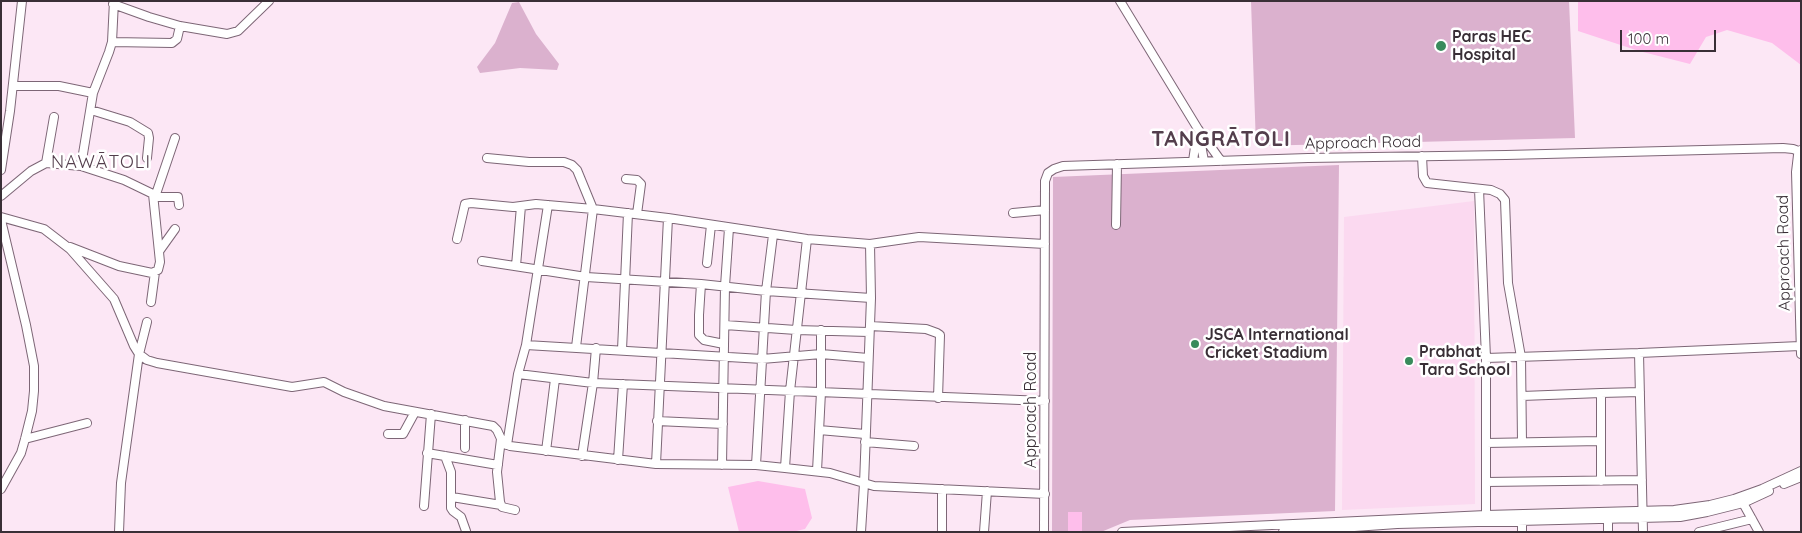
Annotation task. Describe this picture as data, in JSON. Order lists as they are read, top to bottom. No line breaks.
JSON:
{"streets":{"street":["Approach Road"]},"districts":["TANGRĀTOLI","NAWĀTOLI"],"places":["Paras HEC Hospital","JSCA International Cricket Stadium","Prabhat Tara School"],"scale_bar":"100 m"}
